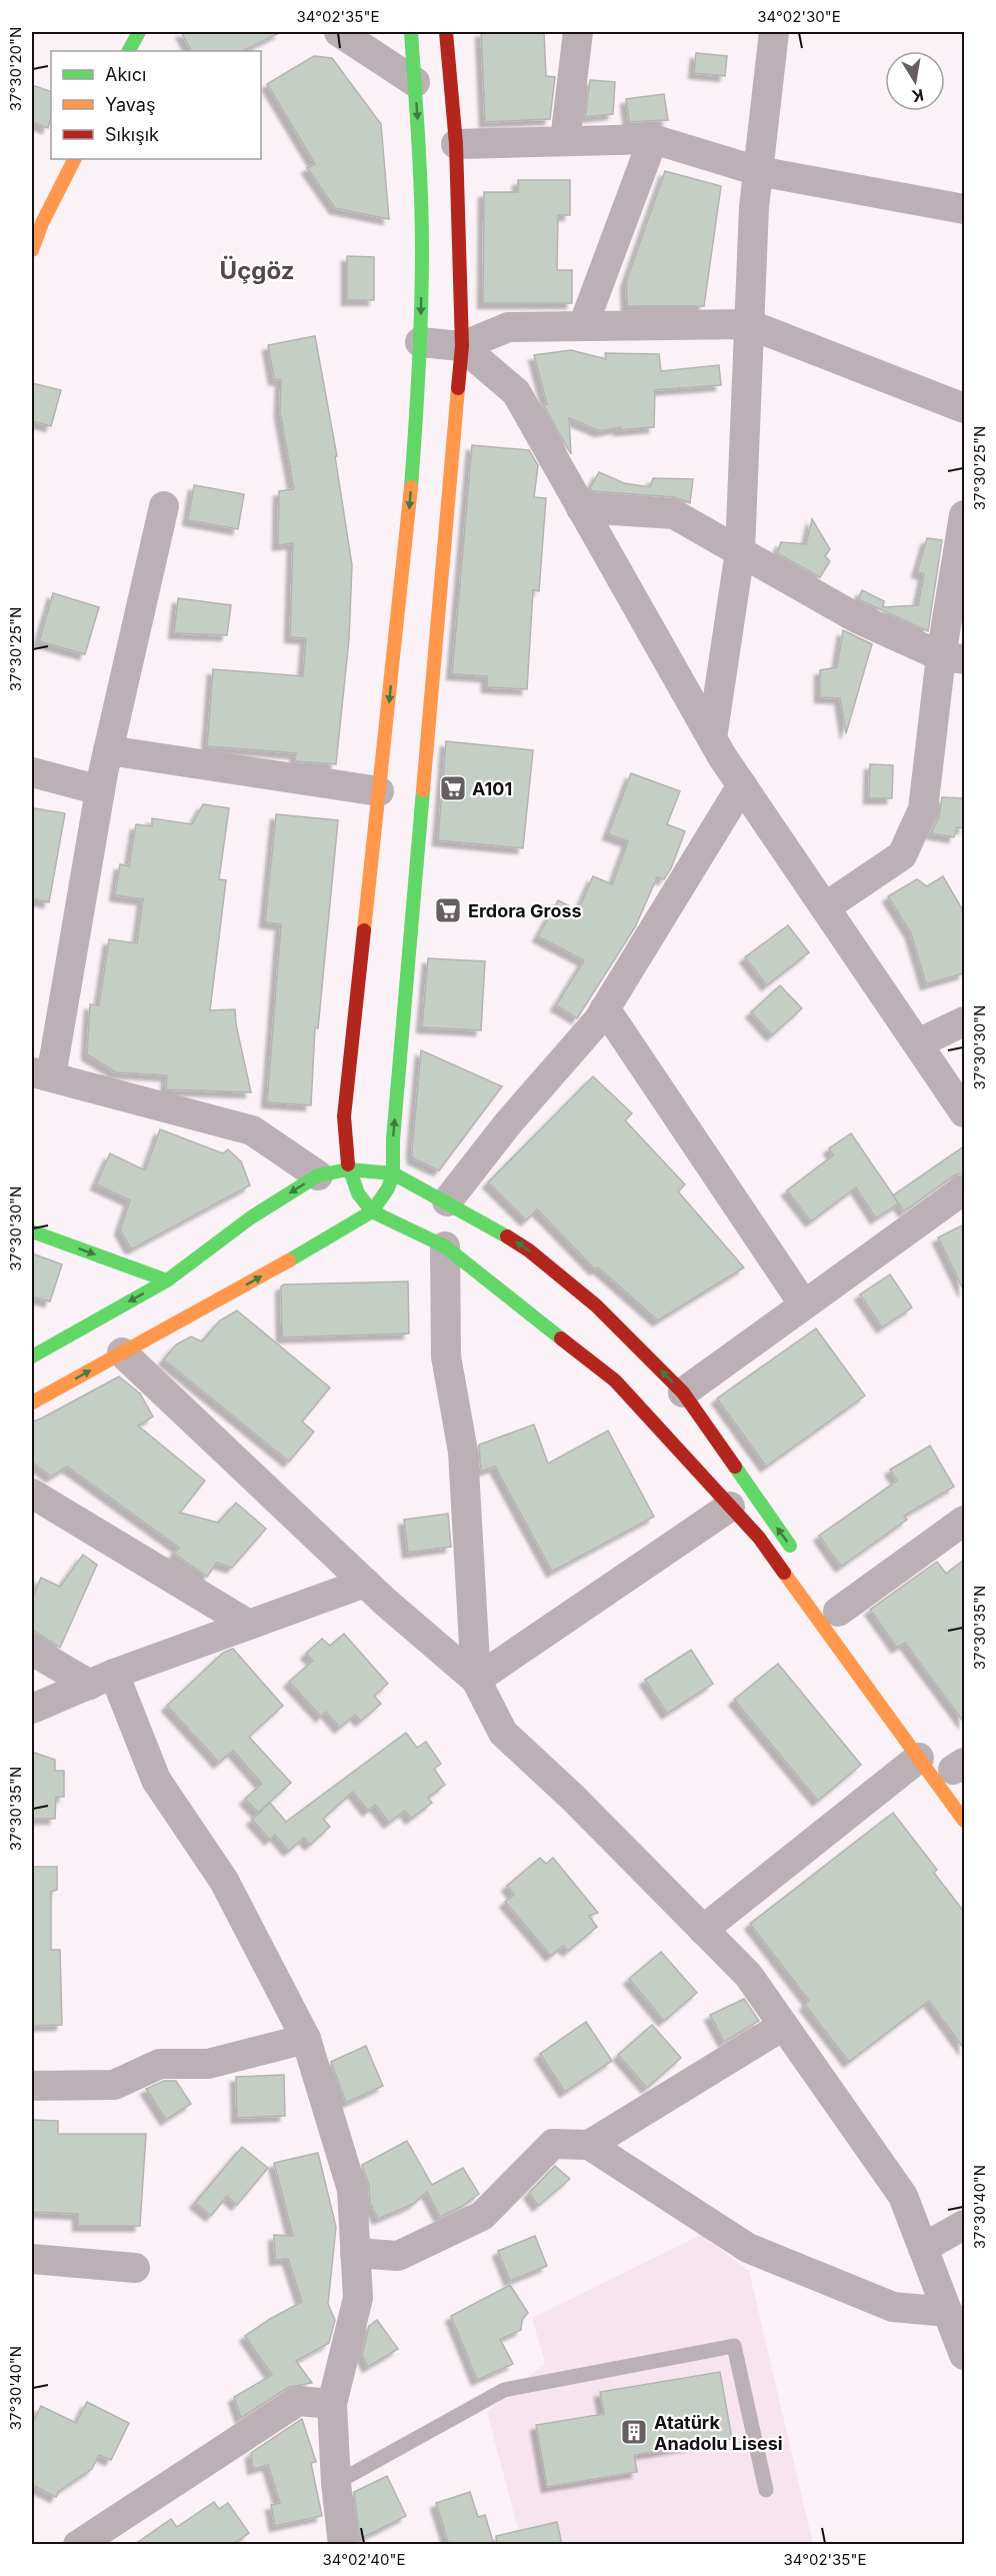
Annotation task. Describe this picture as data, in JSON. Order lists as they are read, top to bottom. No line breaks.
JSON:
{"districts":["Üçgöz"],"places":{"supermarket":["A101","Erdora Gross"],"building":["Atatürk Anadolu Lisesi"]},"legend":["Akıcı","Yavaş","Sıkışık"],"north":"bottom","coordinates":["34°02'35\"E","34°02'30\"E","37°30'20\"N","37°30'25\"N","37°30'30\"N","37°30'35\"N","37°30'40\"N","34°02'40\"E"]}
